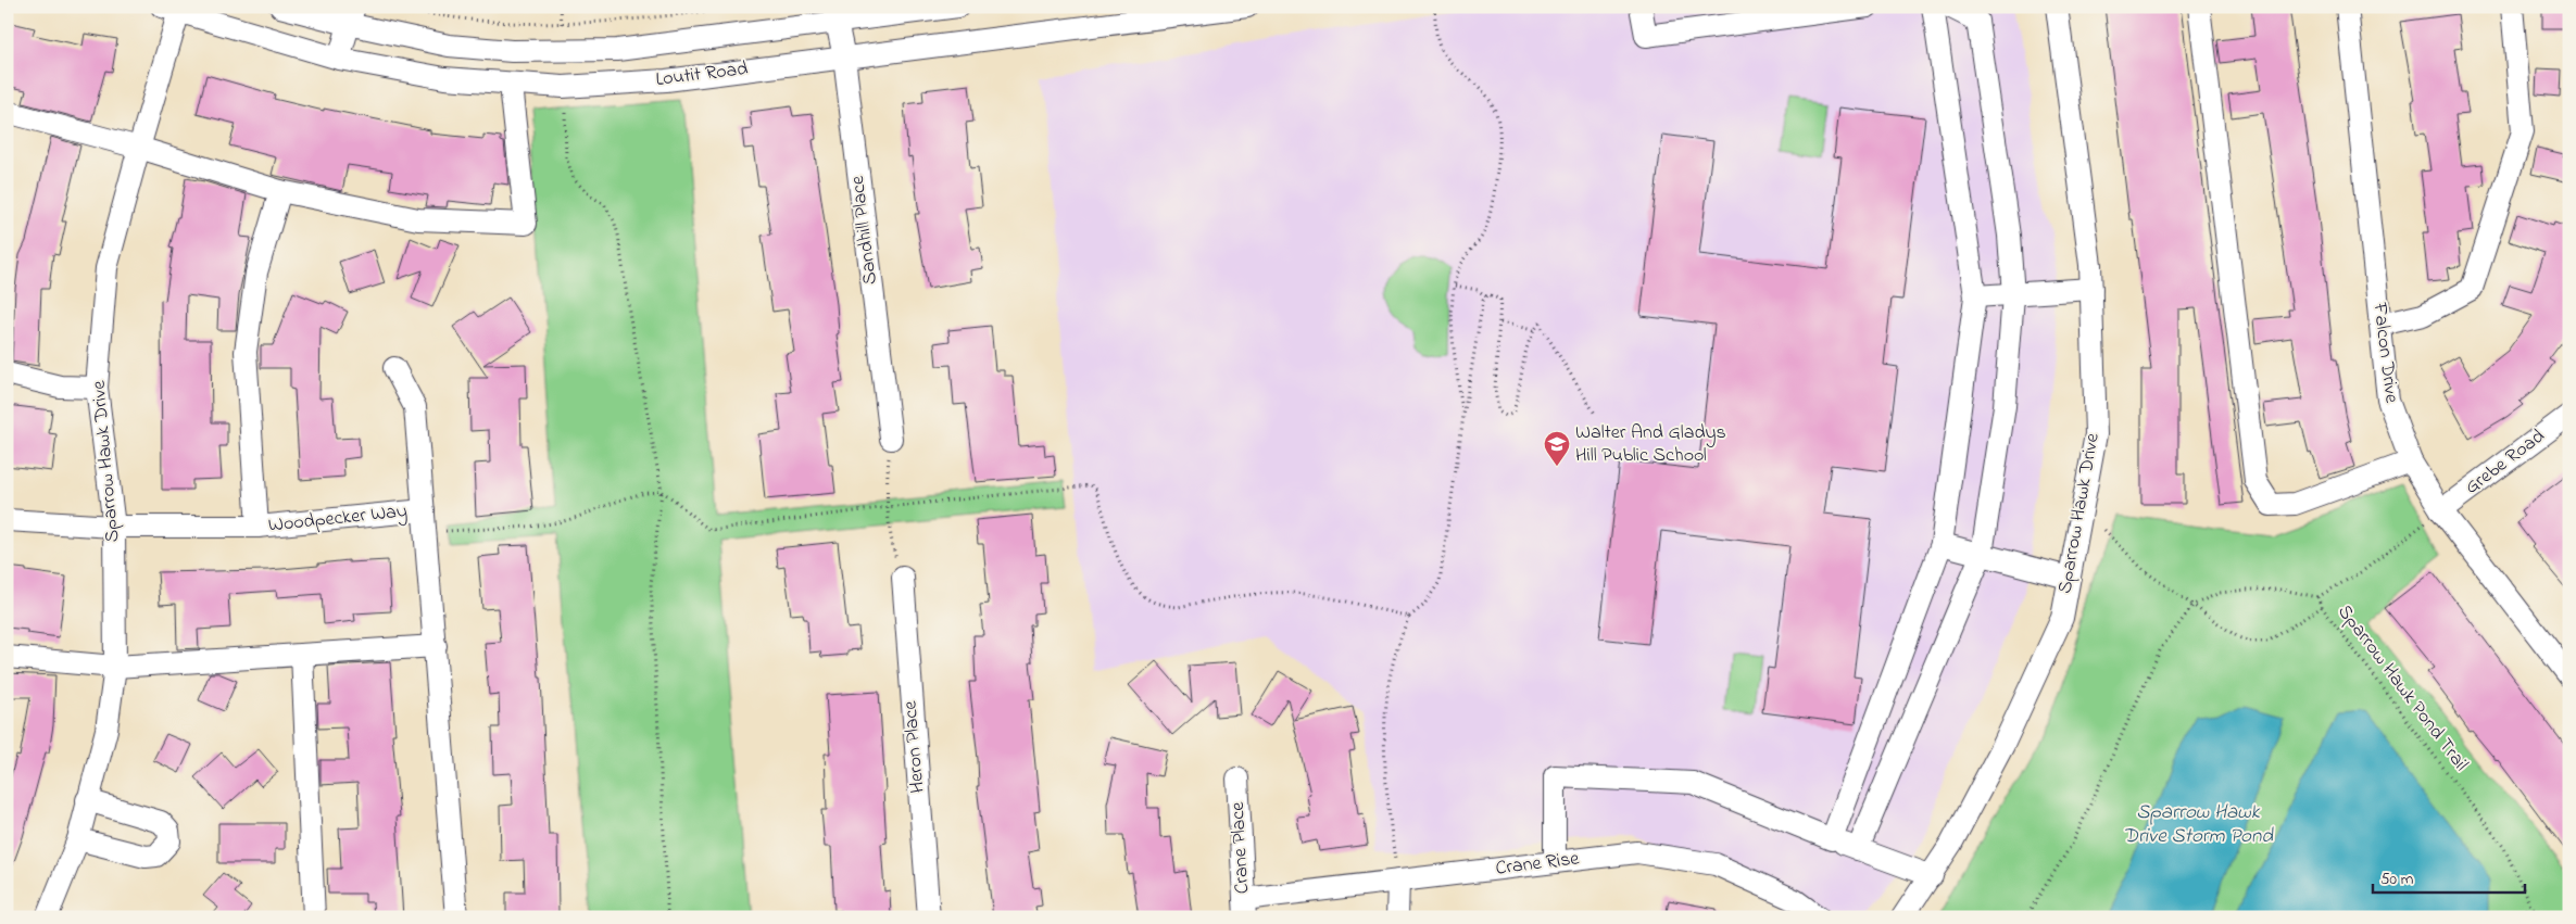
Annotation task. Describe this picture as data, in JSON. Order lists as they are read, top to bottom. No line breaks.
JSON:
{"streets":{"street":["Loutit Road","Sandhill Place","Falcon Drive","Sparrow Hawk Drive","Grebe Road","Woodpecker Way","Heron Place","Crane Place","Crane Rise"],"path":["Sparrow Hawk Pond Trail"]},"crossings":[["Loutit Road","Sandhill Place"],["Loutit Road","Sparrow Hawk Drive"],["Falcon Drive","Grebe Road"],["Sparrow Hawk Drive","Woodpecker Way"],["Crane Place","Crane Rise"]],"water":["Sparrow Hawk Drive Storm Pond"],"places":{"school or university":["Walter And Gladys Hill Public School"]},"scale_bar":"50 m"}
